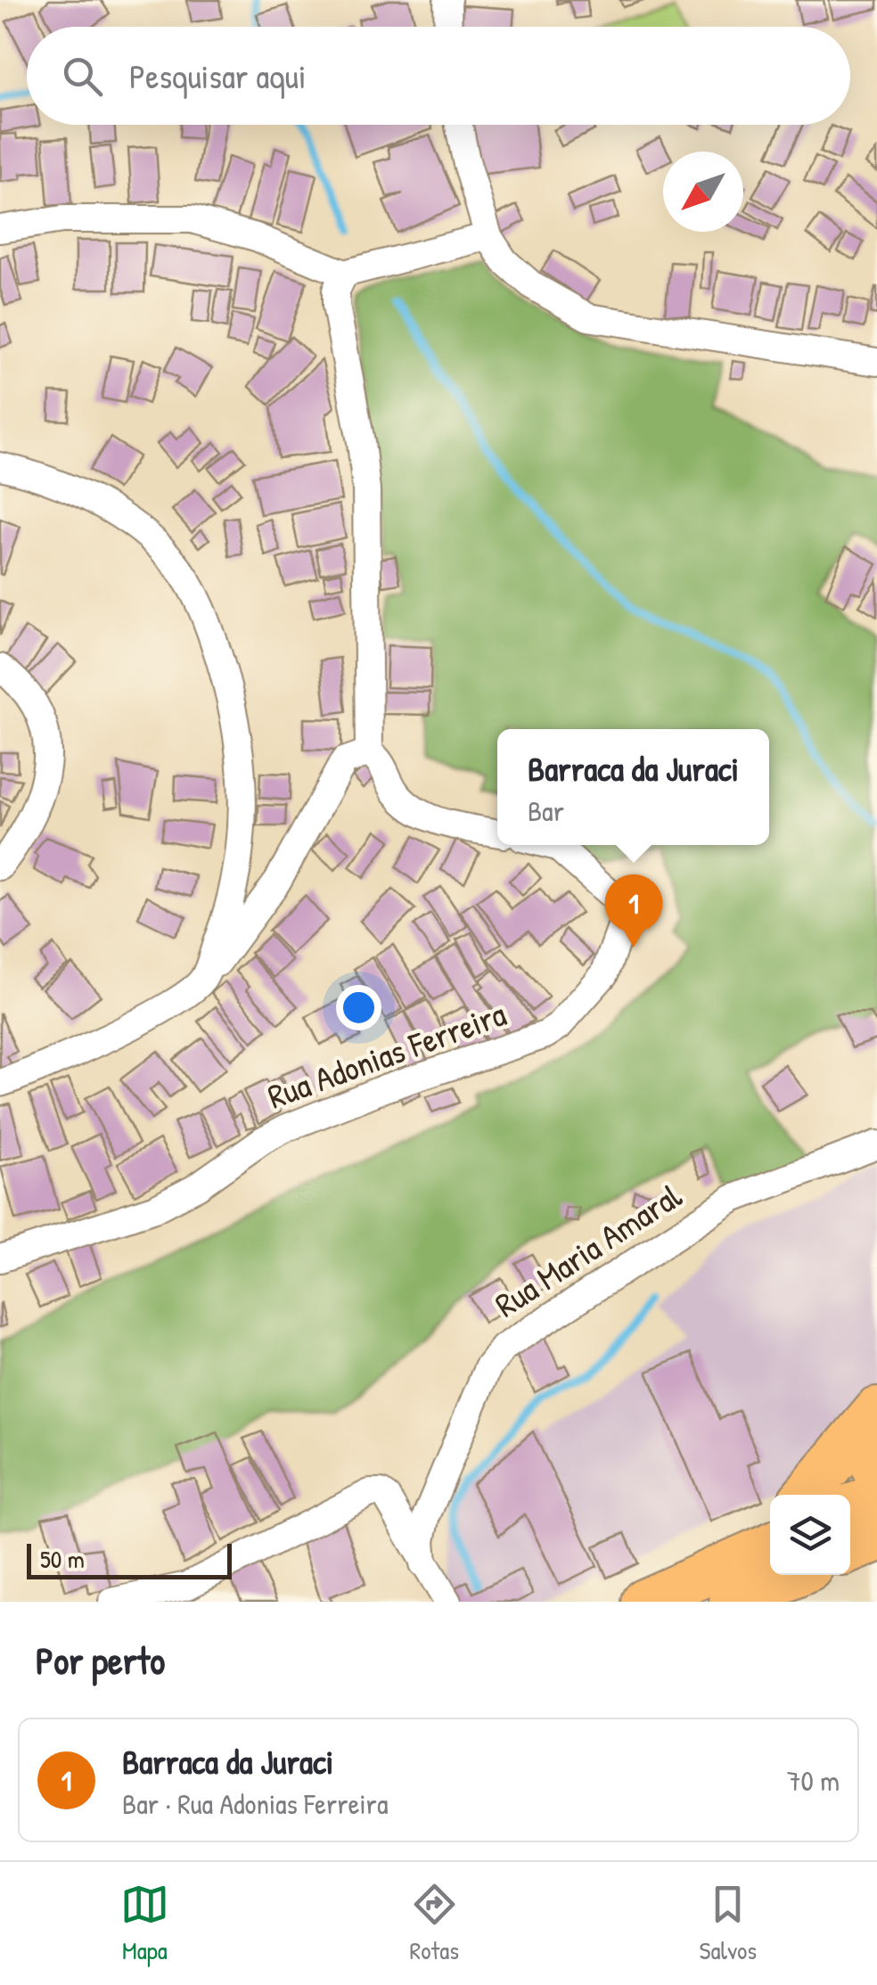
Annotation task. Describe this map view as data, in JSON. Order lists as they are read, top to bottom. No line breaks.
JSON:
{"streets":{"street":["Rua Adonias Ferreira","Rua Maria Amaral"]},"scale_bar":"50 m","north":"bottom left","page":{"search":"Pesquisar aqui","popup":["Barraca da Juraci","Bar"],"pins":"1","scale":"50 m","heading":"Por perto","list":[{"mark":"1","name":"Barraca da Juraci","note":"Bar · Rua Adonias Ferreira","value":"70 m"}],"nav":["Mapa","Rotas","Salvos"]}}
